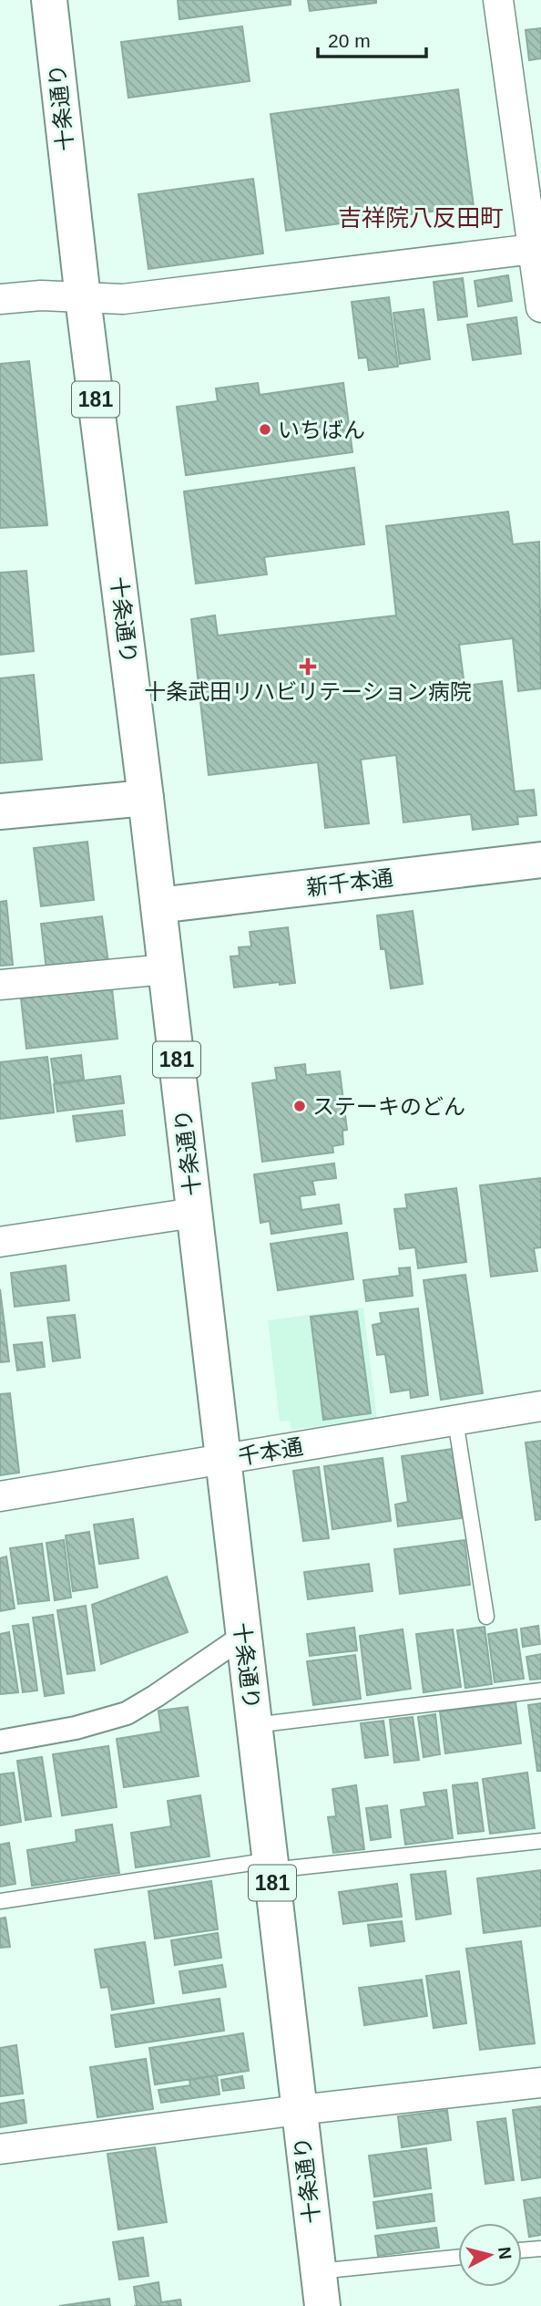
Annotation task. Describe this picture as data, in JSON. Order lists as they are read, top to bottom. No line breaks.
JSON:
{"streets":{"main road":["十条通り","181","新千本通"],"street":["千本通"]},"crossings":[["十条通り","新千本通"],["十条通り","千本通"]],"districts":["吉祥院八反田町"],"places":{"other":["いちばん","ステーキのどん"],"health":["十条武田リハビリテーション病院"]},"scale_bar":"20 m","north":"right"}
